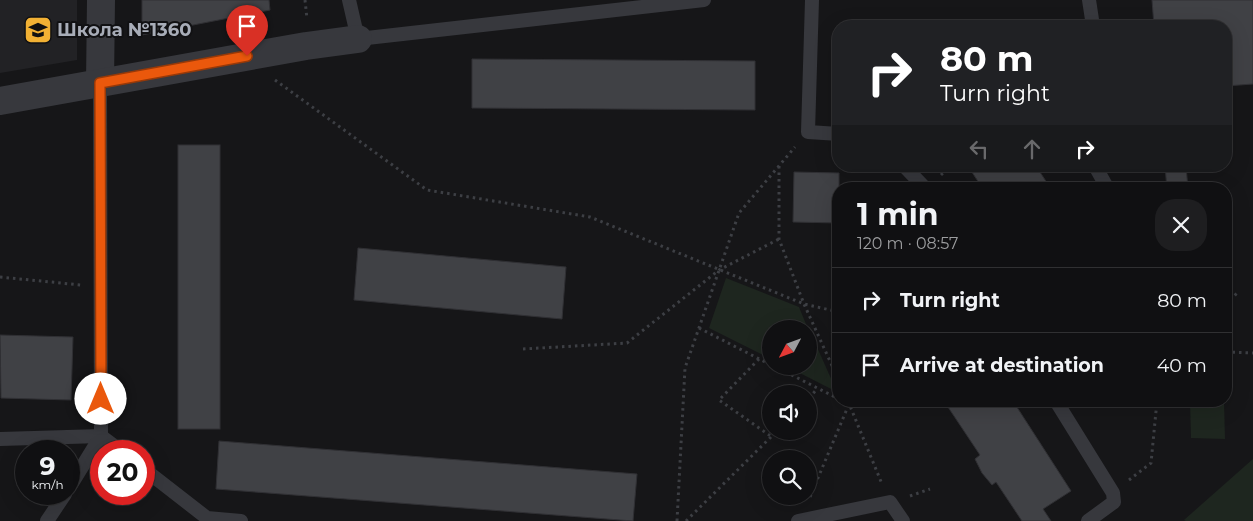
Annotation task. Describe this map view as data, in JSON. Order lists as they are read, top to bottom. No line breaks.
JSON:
{"places":{"school or university":["Школа №1360"]},"north":"bottom left","page":{"turn":["80 m","Turn right"],"heading":["1 min","120 m · 08:57"],"list":[{"name":"Turn right","value":"80 m"},{"name":"Arrive at destination","value":"40 m"}],"speed":"9 km/h","limit":"20"}}
